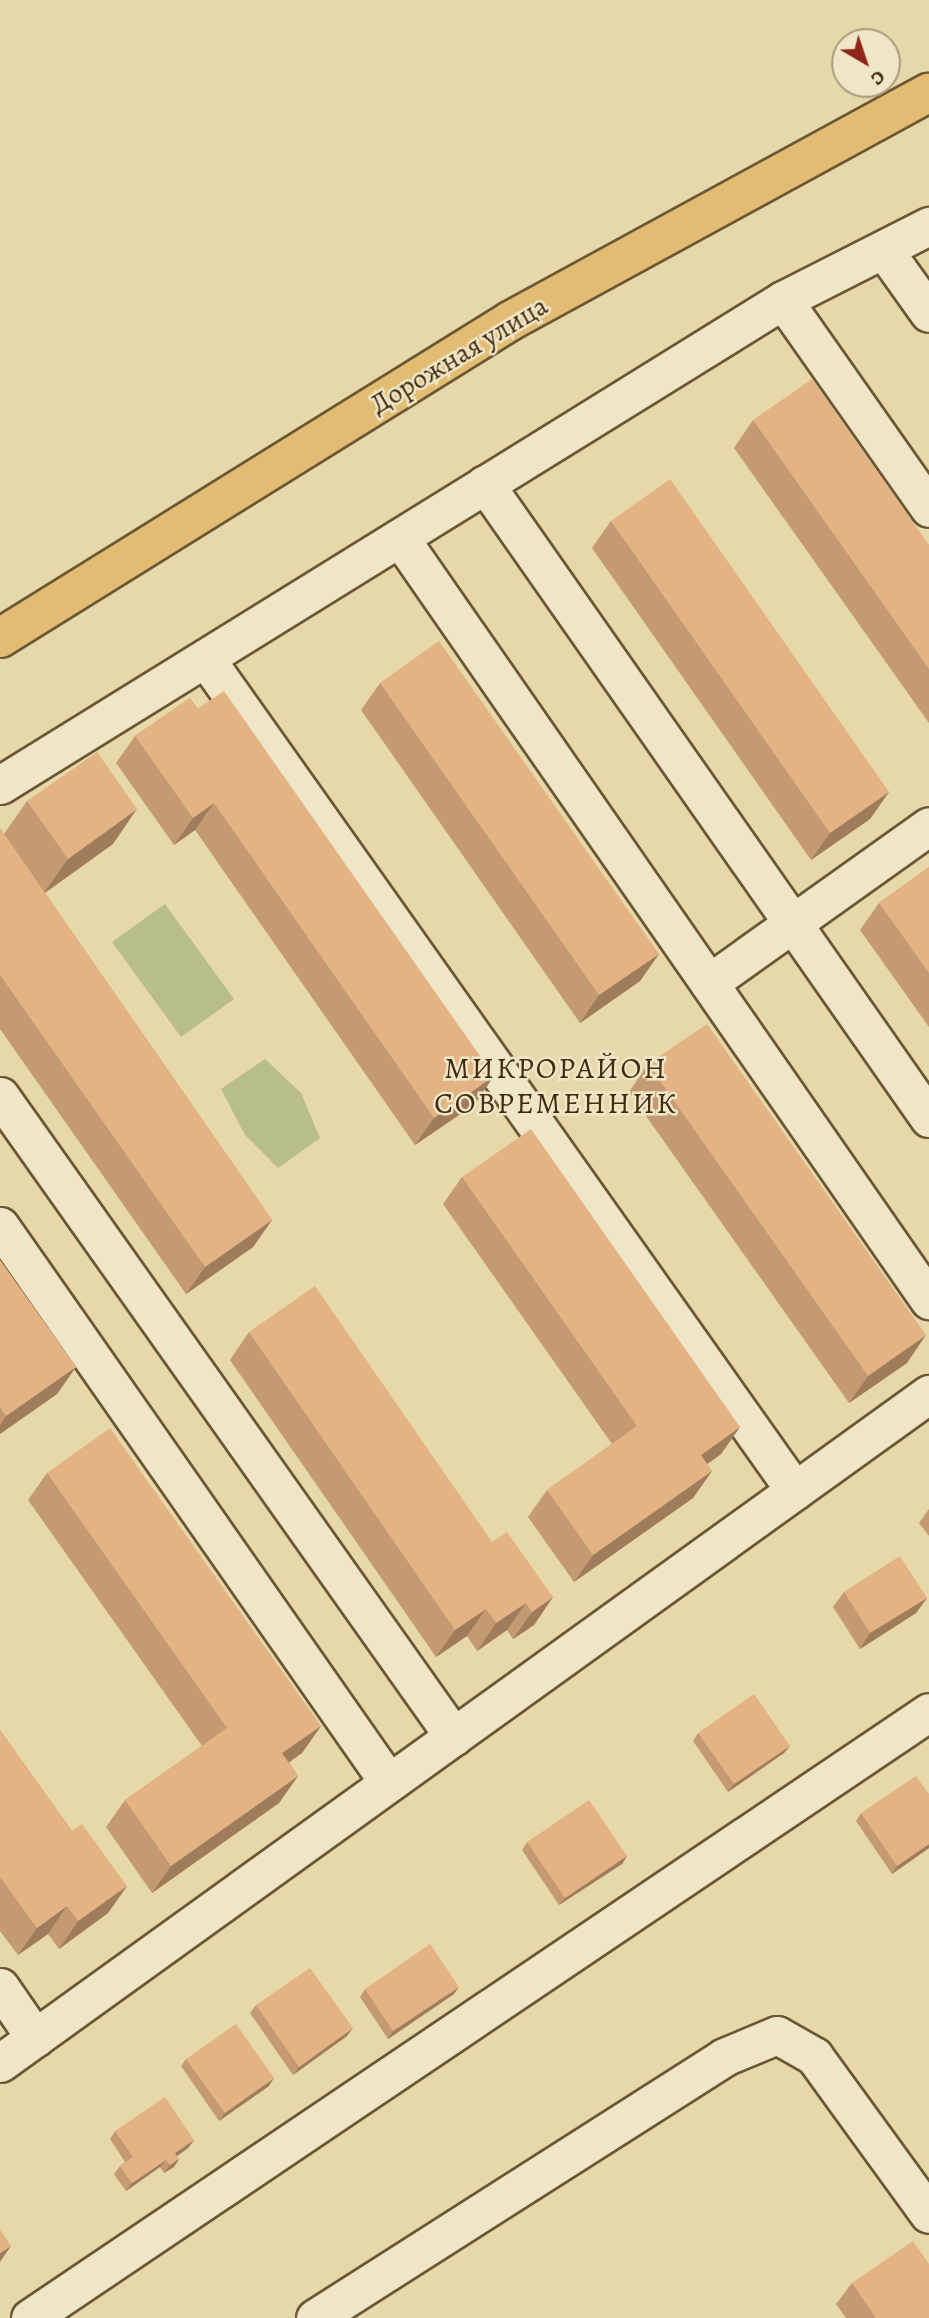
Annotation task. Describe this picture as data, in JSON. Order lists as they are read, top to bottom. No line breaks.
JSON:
{"streets":{"main road":["Дорожная улица"]},"districts":["МИКРОРАЙОН СОВРЕМЕННИК"],"north":"bottom right"}
